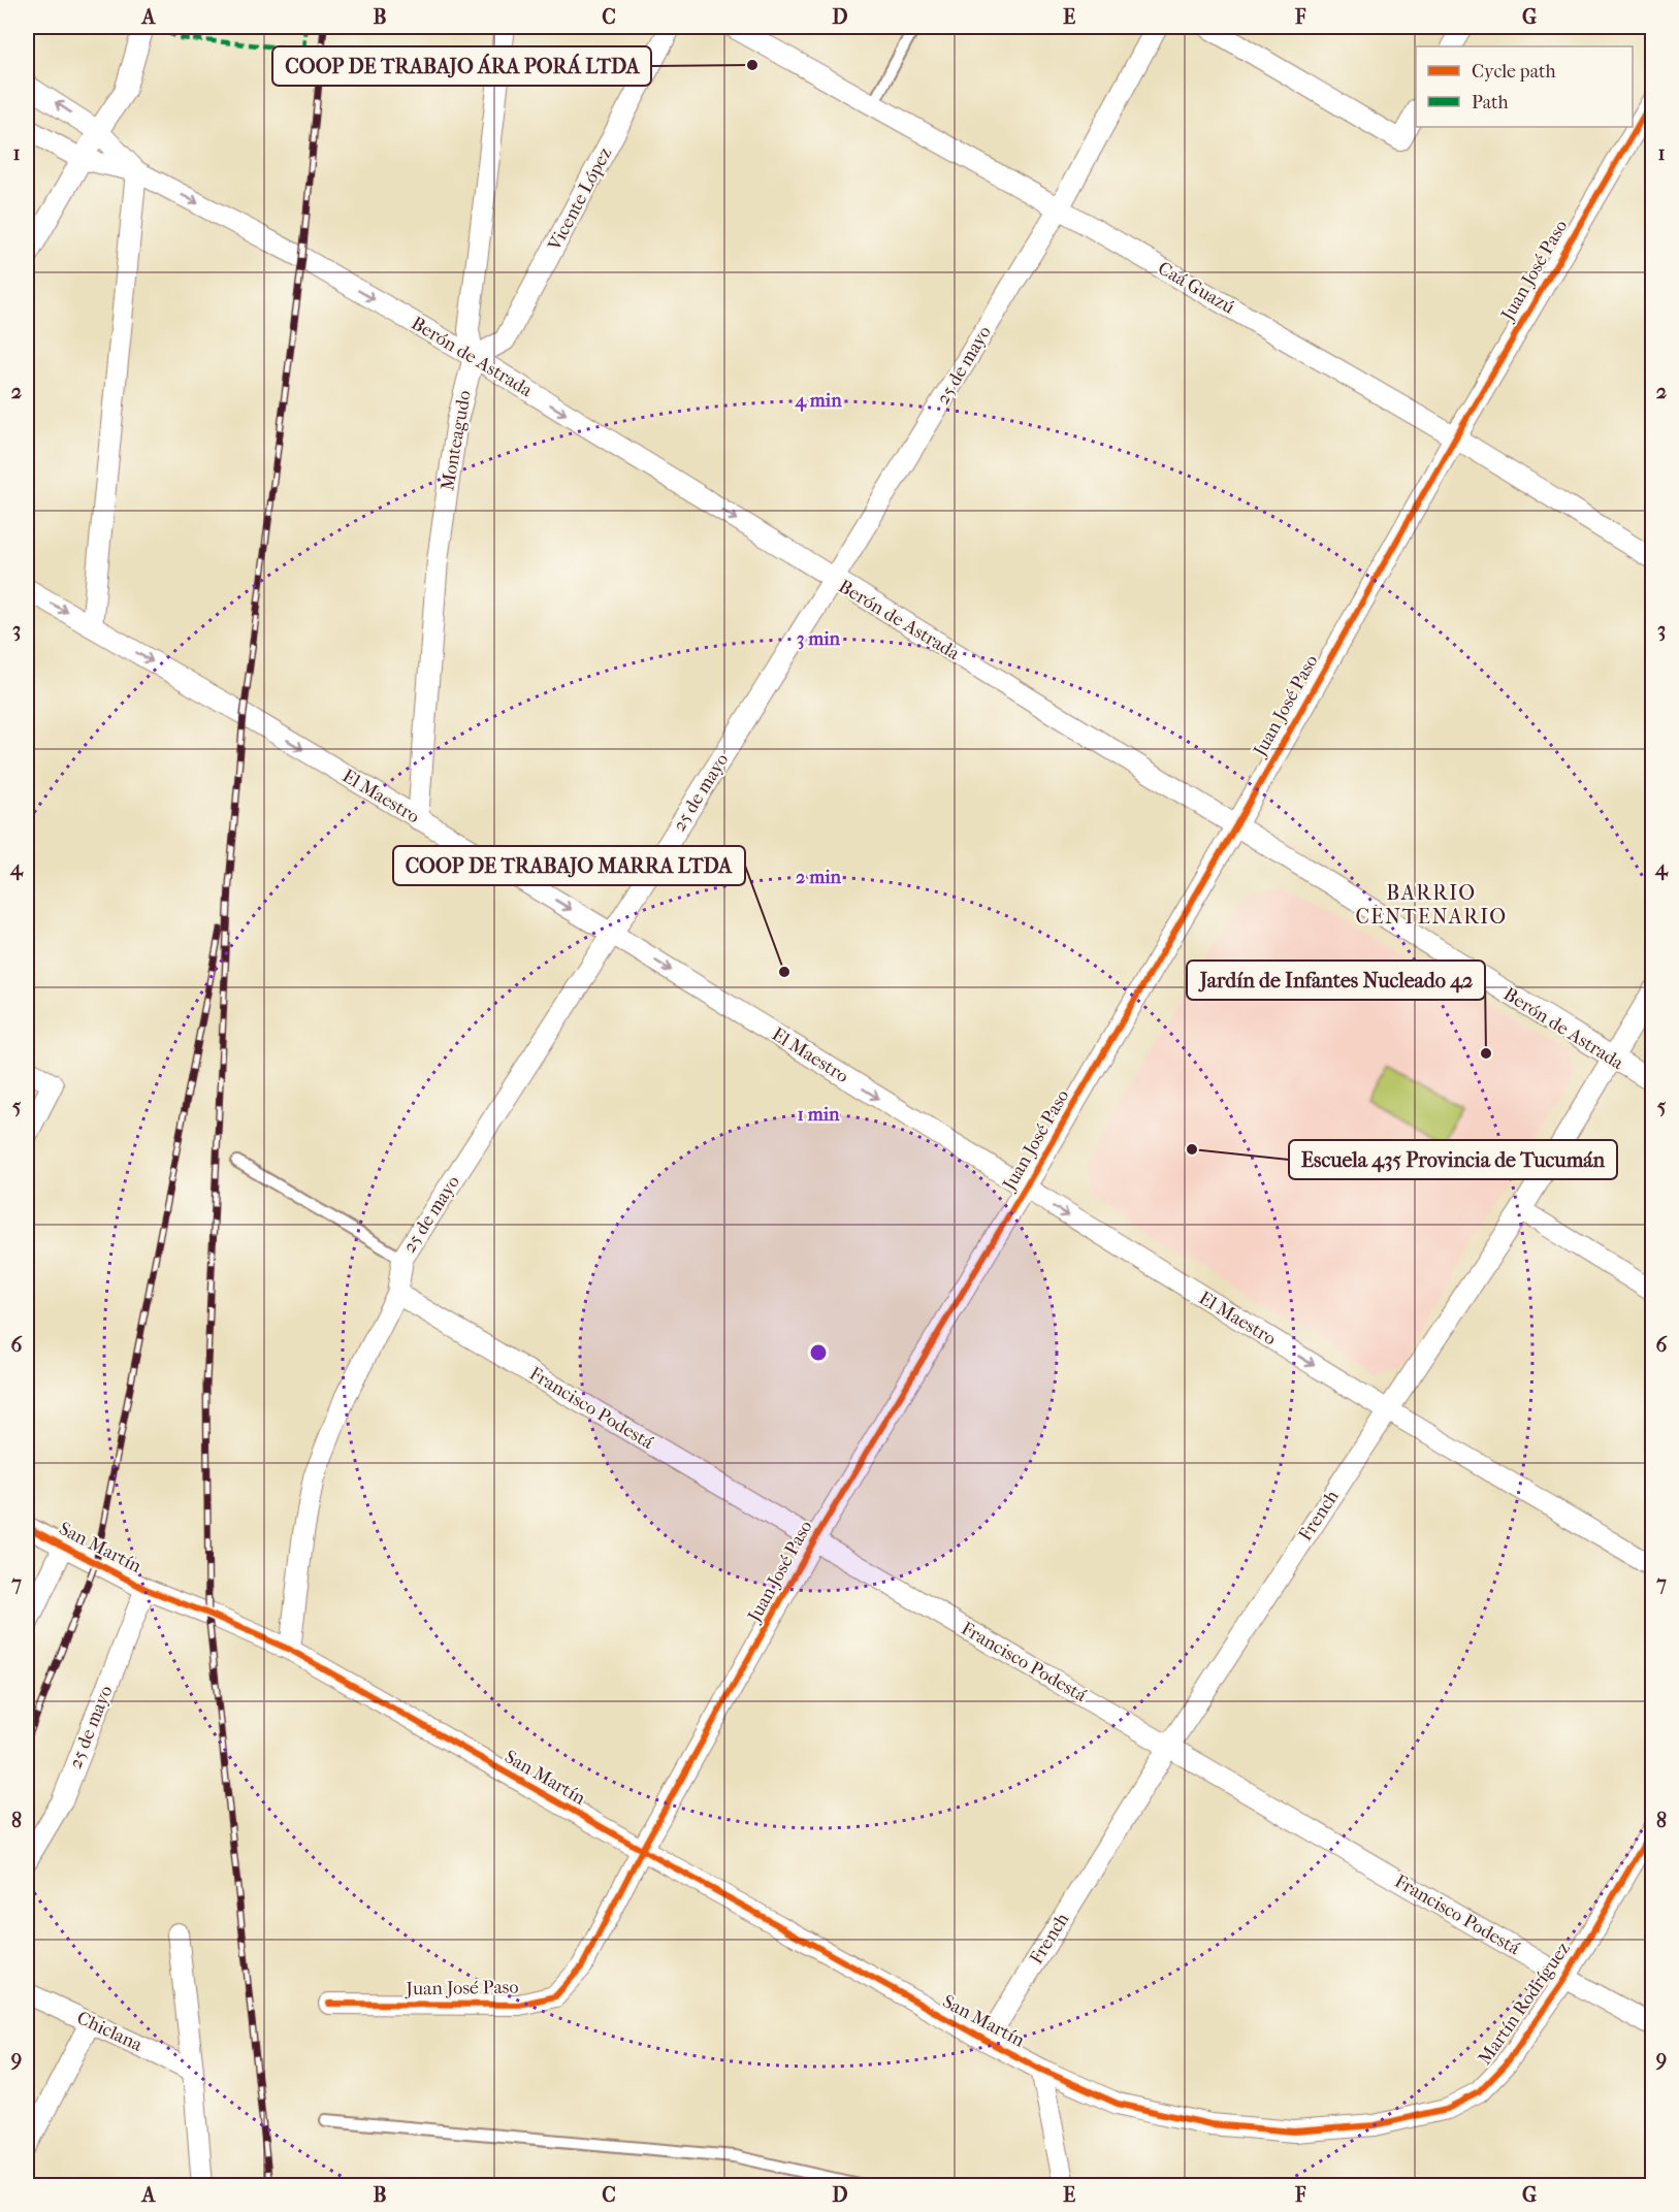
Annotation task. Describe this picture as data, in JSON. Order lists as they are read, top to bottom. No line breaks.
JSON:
{"streets":{"street":["Vicente López","Juan José Paso","Caá Guazú","Berón de Astrada","25 de mayo","Monteagudo","El Maestro","Francisco Podestá","French","San Martín","Martín Rodríguez","Chiclana"]},"crossings":[["Vicente López","Berón de Astrada"],["Vicente López","Monteagudo"],["Juan José Paso","Caá Guazú"],["Juan José Paso","Berón de Astrada"],["Juan José Paso","El Maestro"],["Juan José Paso","Francisco Podestá"],["Juan José Paso","San Martín"],["Caá Guazú","25 de mayo"],["Berón de Astrada","25 de mayo"],["Berón de Astrada","Monteagudo"],["Berón de Astrada","French"],["25 de mayo","El Maestro"],["25 de mayo","Francisco Podestá"],["25 de mayo","San Martín"],["Monteagudo","El Maestro"],["El Maestro","French"],["Francisco Podestá","French"],["Francisco Podestá","Martín Rodríguez"],["French","San Martín"],["San Martín","Martín Rodríguez"]],"one_way":["Berón de Astrada","El Maestro"],"districts":["BARRIO CENTENARIO"],"places":["COOP DE TRABAJO ÁRA PORÁ LTDA","COOP DE TRABAJO MARRA LTDA","Jardín de Infantes Nucleado 42","Escuela 435 Provincia de Tucumán"],"legend":["Cycle path","Path"],"grid":{"columns":["A","B","C","D","E","F","G"],"rows":["1","2","3","4","5","6","7","8","9"]},"rings":["4 min","3 min","2 min","1 min"]}
